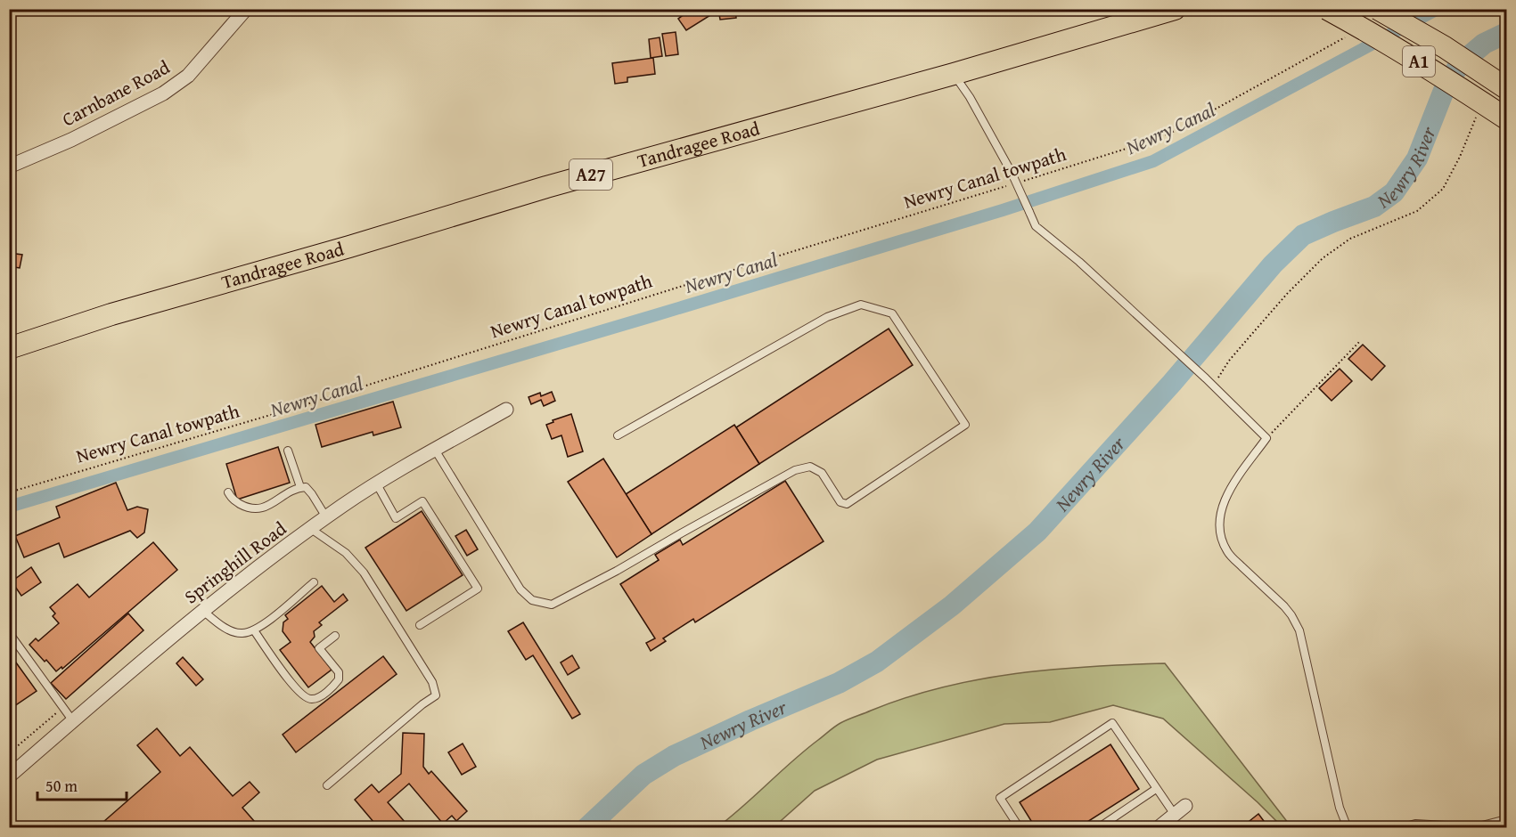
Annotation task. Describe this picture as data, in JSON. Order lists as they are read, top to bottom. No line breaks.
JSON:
{"streets":{"highway":["A1","Tandragee Road","A27"],"street":["Carnbane Road","Springhill Road"],"path":["Newry Canal towpath"]},"water":["Newry Canal","Newry River"],"scale_bar":"50 m"}
